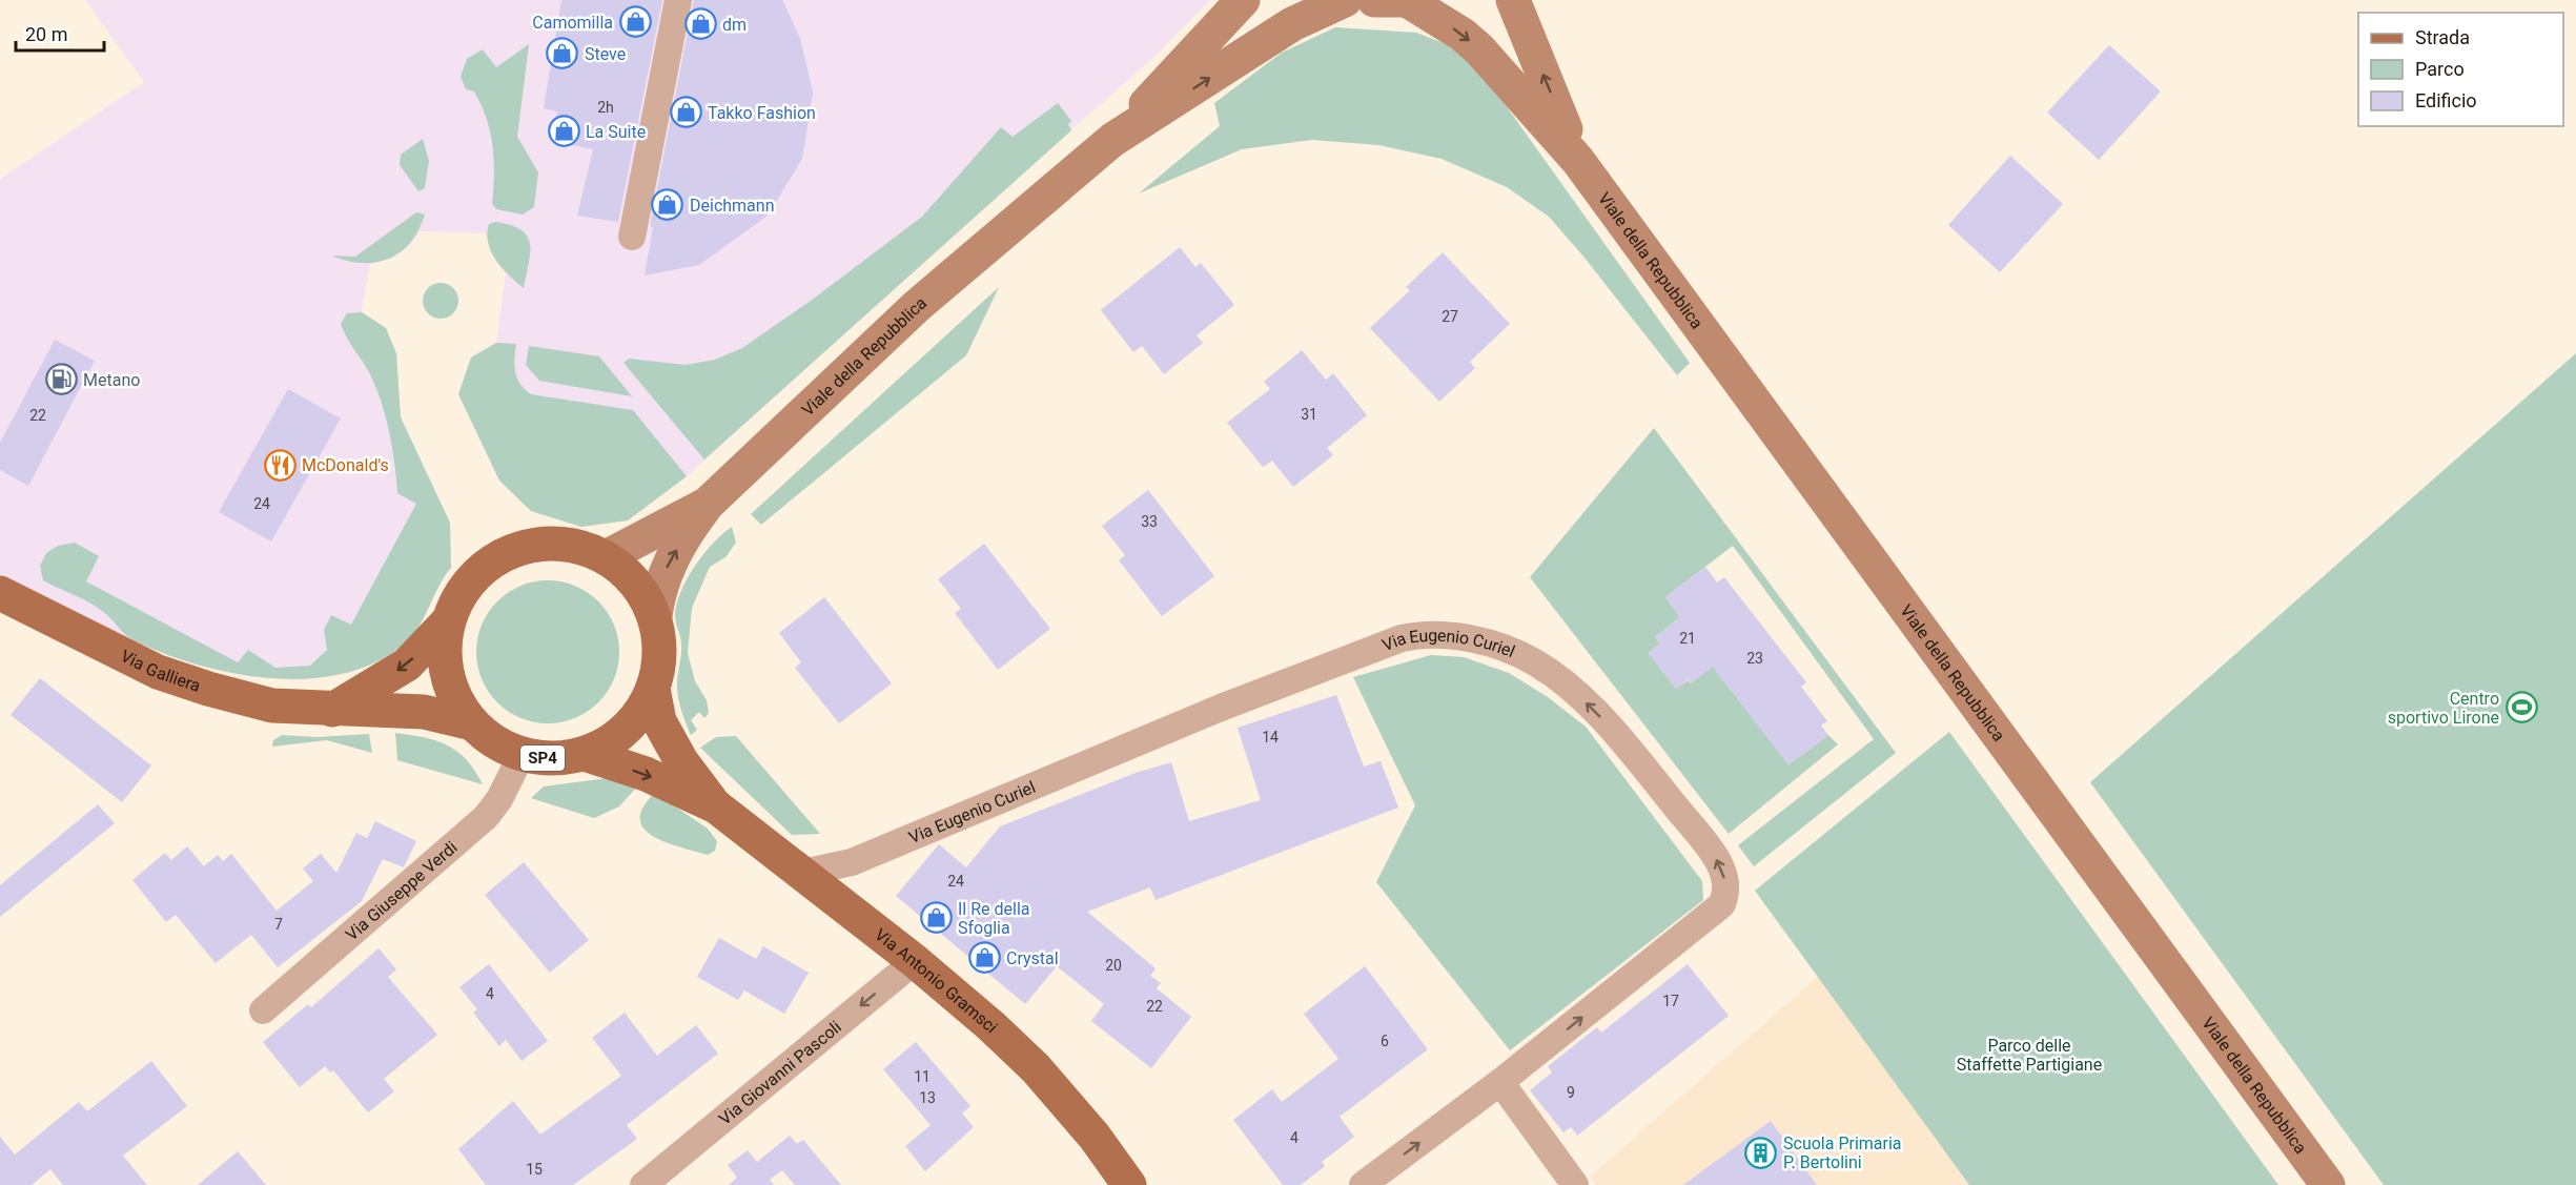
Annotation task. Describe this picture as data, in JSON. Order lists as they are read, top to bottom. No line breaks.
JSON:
{"streets":{"main road":["Via Galliera","SP4","Via Antonio Gramsci"],"street":["Viale della Repubblica","Via Eugenio Curiel","Via Giuseppe Verdi","Via Giovanni Pascoli"]},"crossings":[["Viale della Repubblica","Via Galliera"],["Viale della Repubblica","SP4"],["Viale della Repubblica","Via Giuseppe Verdi"],["Viale della Repubblica","Via Antonio Gramsci"],["Via Eugenio Curiel","Via Antonio Gramsci"],["Via Galliera","SP4"],["Via Galliera","Via Giuseppe Verdi"],["Via Galliera","Via Antonio Gramsci"],["SP4","Via Giuseppe Verdi"],["SP4","Via Antonio Gramsci"],["Via Giuseppe Verdi","Via Antonio Gramsci"],["Via Antonio Gramsci","Via Giovanni Pascoli"]],"one_way":["Via Giovanni Pascoli"],"parks":["Parco delle Staffette Partigiane"],"places":{"shop":["Camomilla","dm","Steve","Takko Fashion","La Suite","Deichmann","Il Re della Sfoglia","Crystal"],"fuel station":["Metano"],"restaurant":["McDonald's"],"sports":["Centro sportivo Lirone"],"building":["Scuola Primaria P. Bertolini"]},"house_numbers":["2h","27","31","22","24","33","21","23","14","24","7","20","4","17","22","6","11","9","13","4","15"],"legend":["Strada","Parco","Edificio"],"scale_bar":"20 m"}
